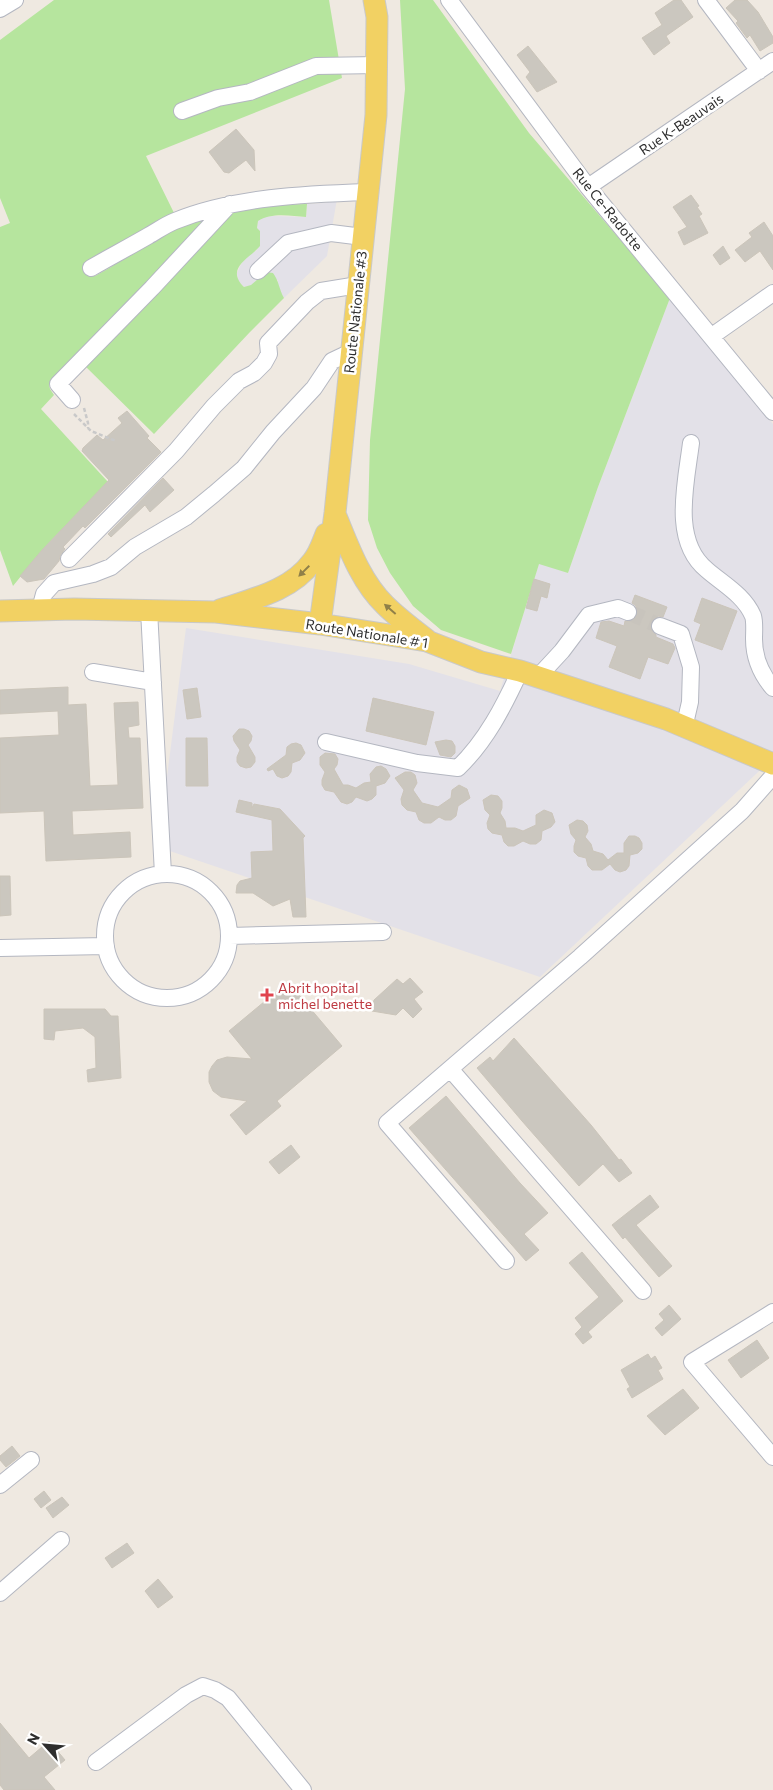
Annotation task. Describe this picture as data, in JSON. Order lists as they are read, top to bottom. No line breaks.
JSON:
{"streets":{"main road":["Route Nationale #3","Route Nationale # 1"],"street":["Rue K-Beauvais","Rue Ce-Radotte"]},"crossings":[["Rue K-Beauvais","Rue Ce-Radotte"],["Route Nationale #3","Route Nationale # 1"]],"places":{"health":["Abrit hopital michel benette"]},"north":"top left"}
